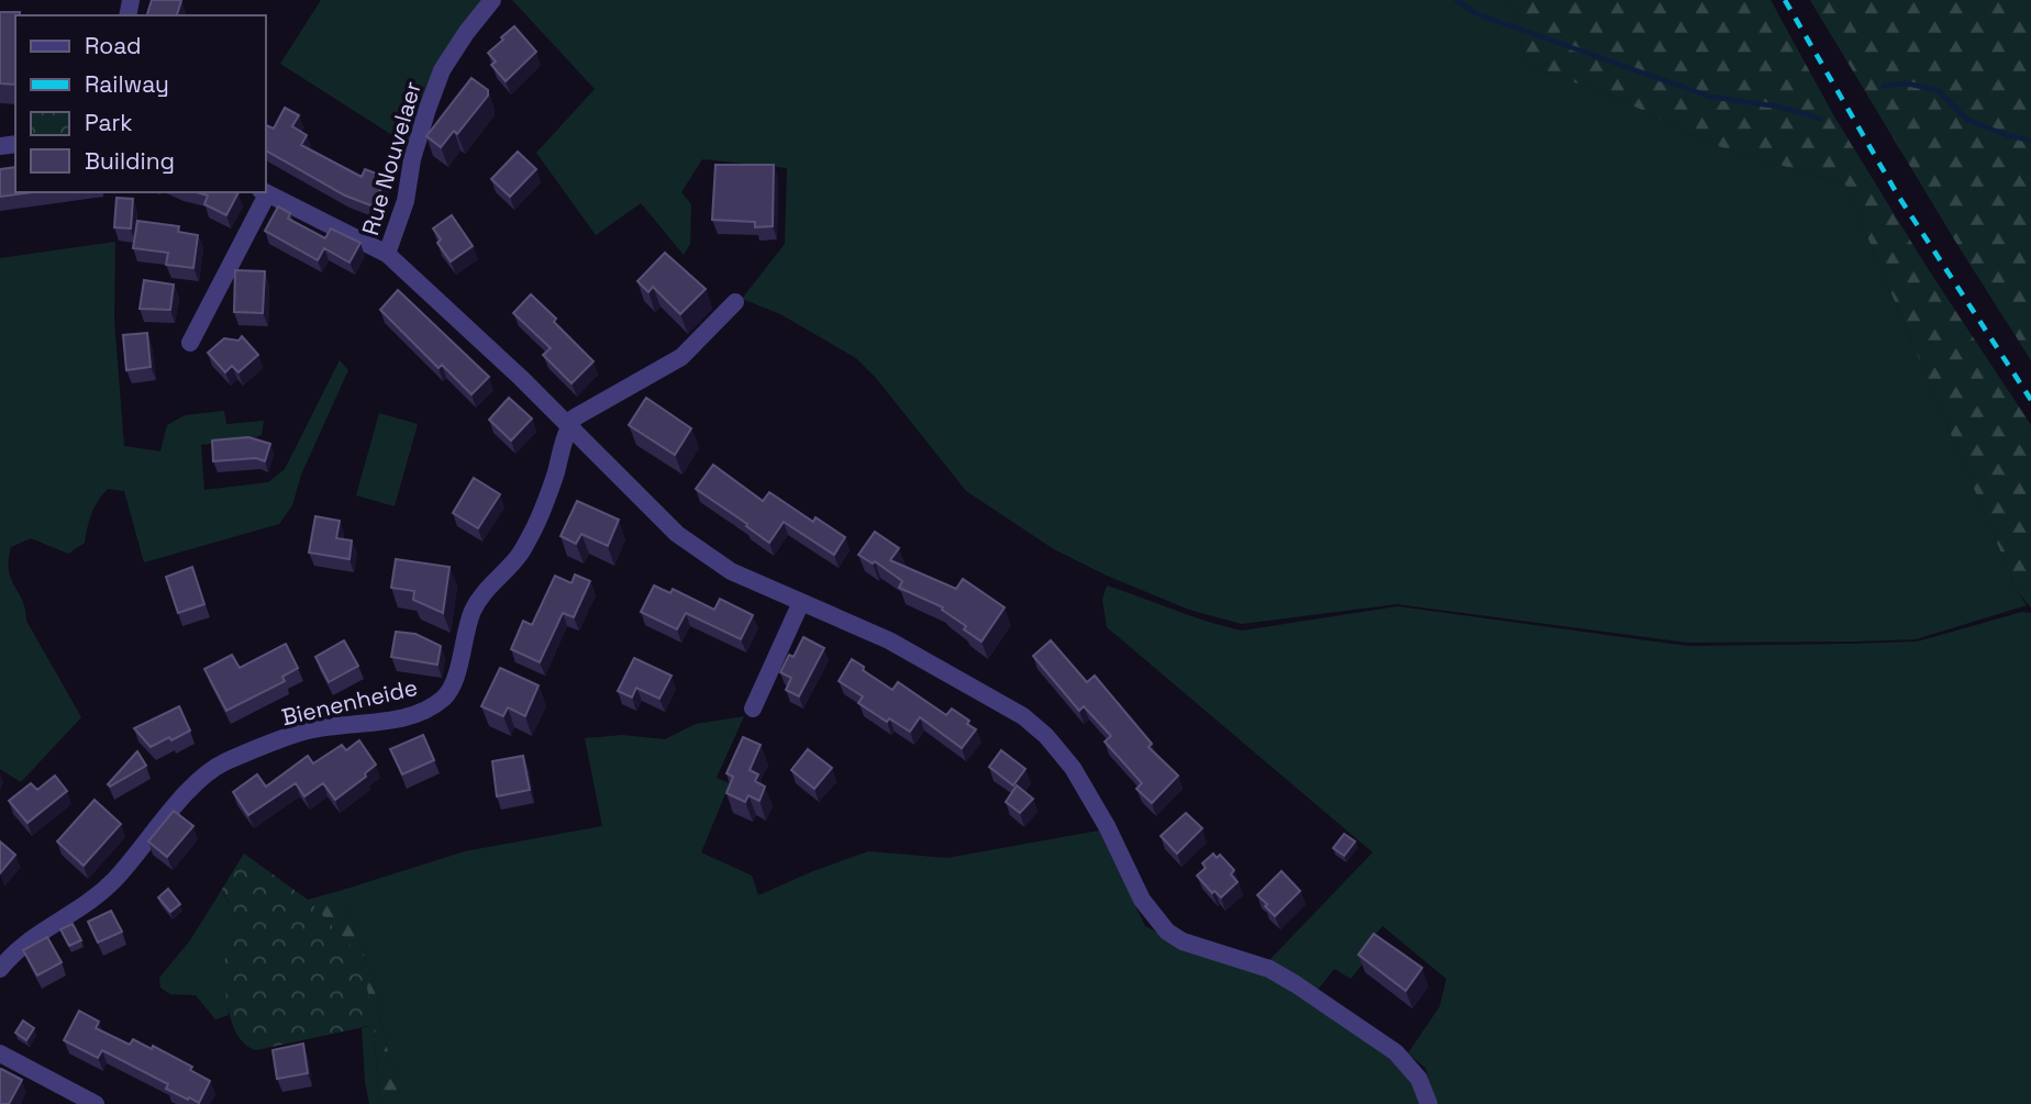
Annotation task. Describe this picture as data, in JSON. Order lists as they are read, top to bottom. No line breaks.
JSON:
{"streets":{"street":["Rue Nouvelaer","Bienenheide"]},"crossings":[["Rue Nouvelaer","Bienenheide"]],"legend":["Road","Railway","Park","Building"]}
